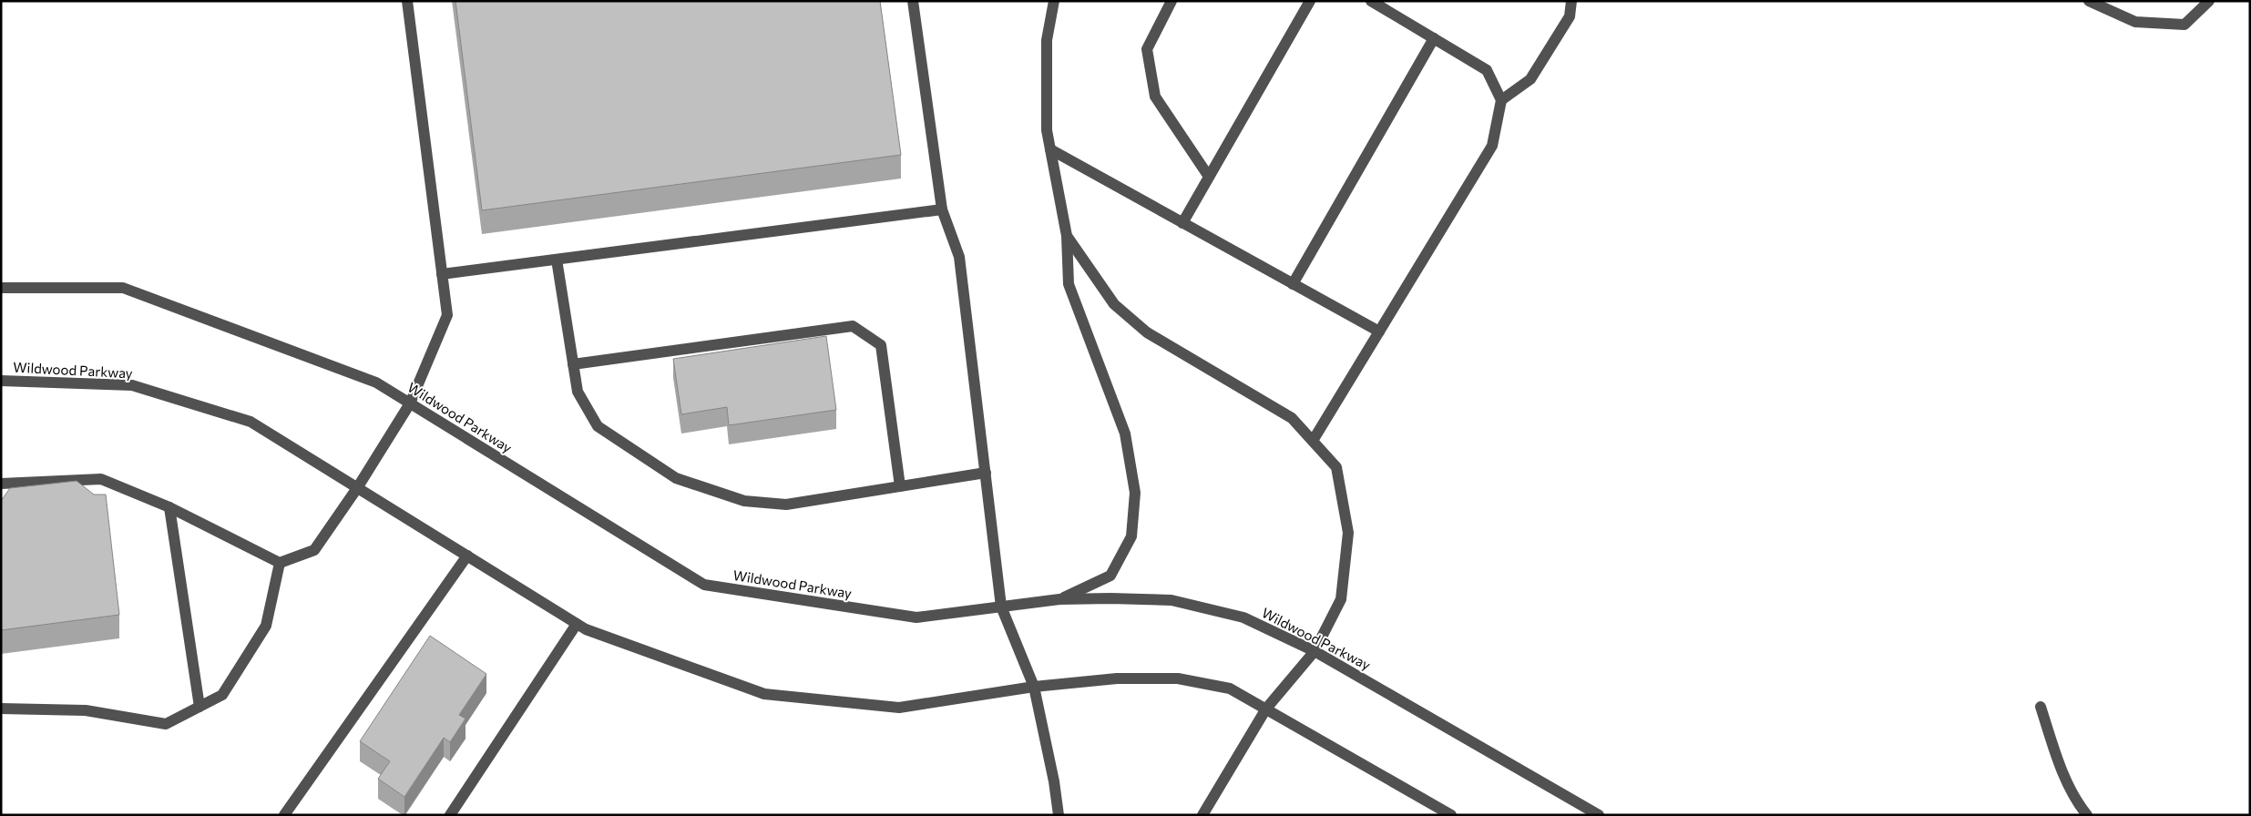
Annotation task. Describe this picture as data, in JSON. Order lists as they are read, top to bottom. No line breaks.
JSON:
{"streets":{"street":["Wildwood Parkway"]}}
